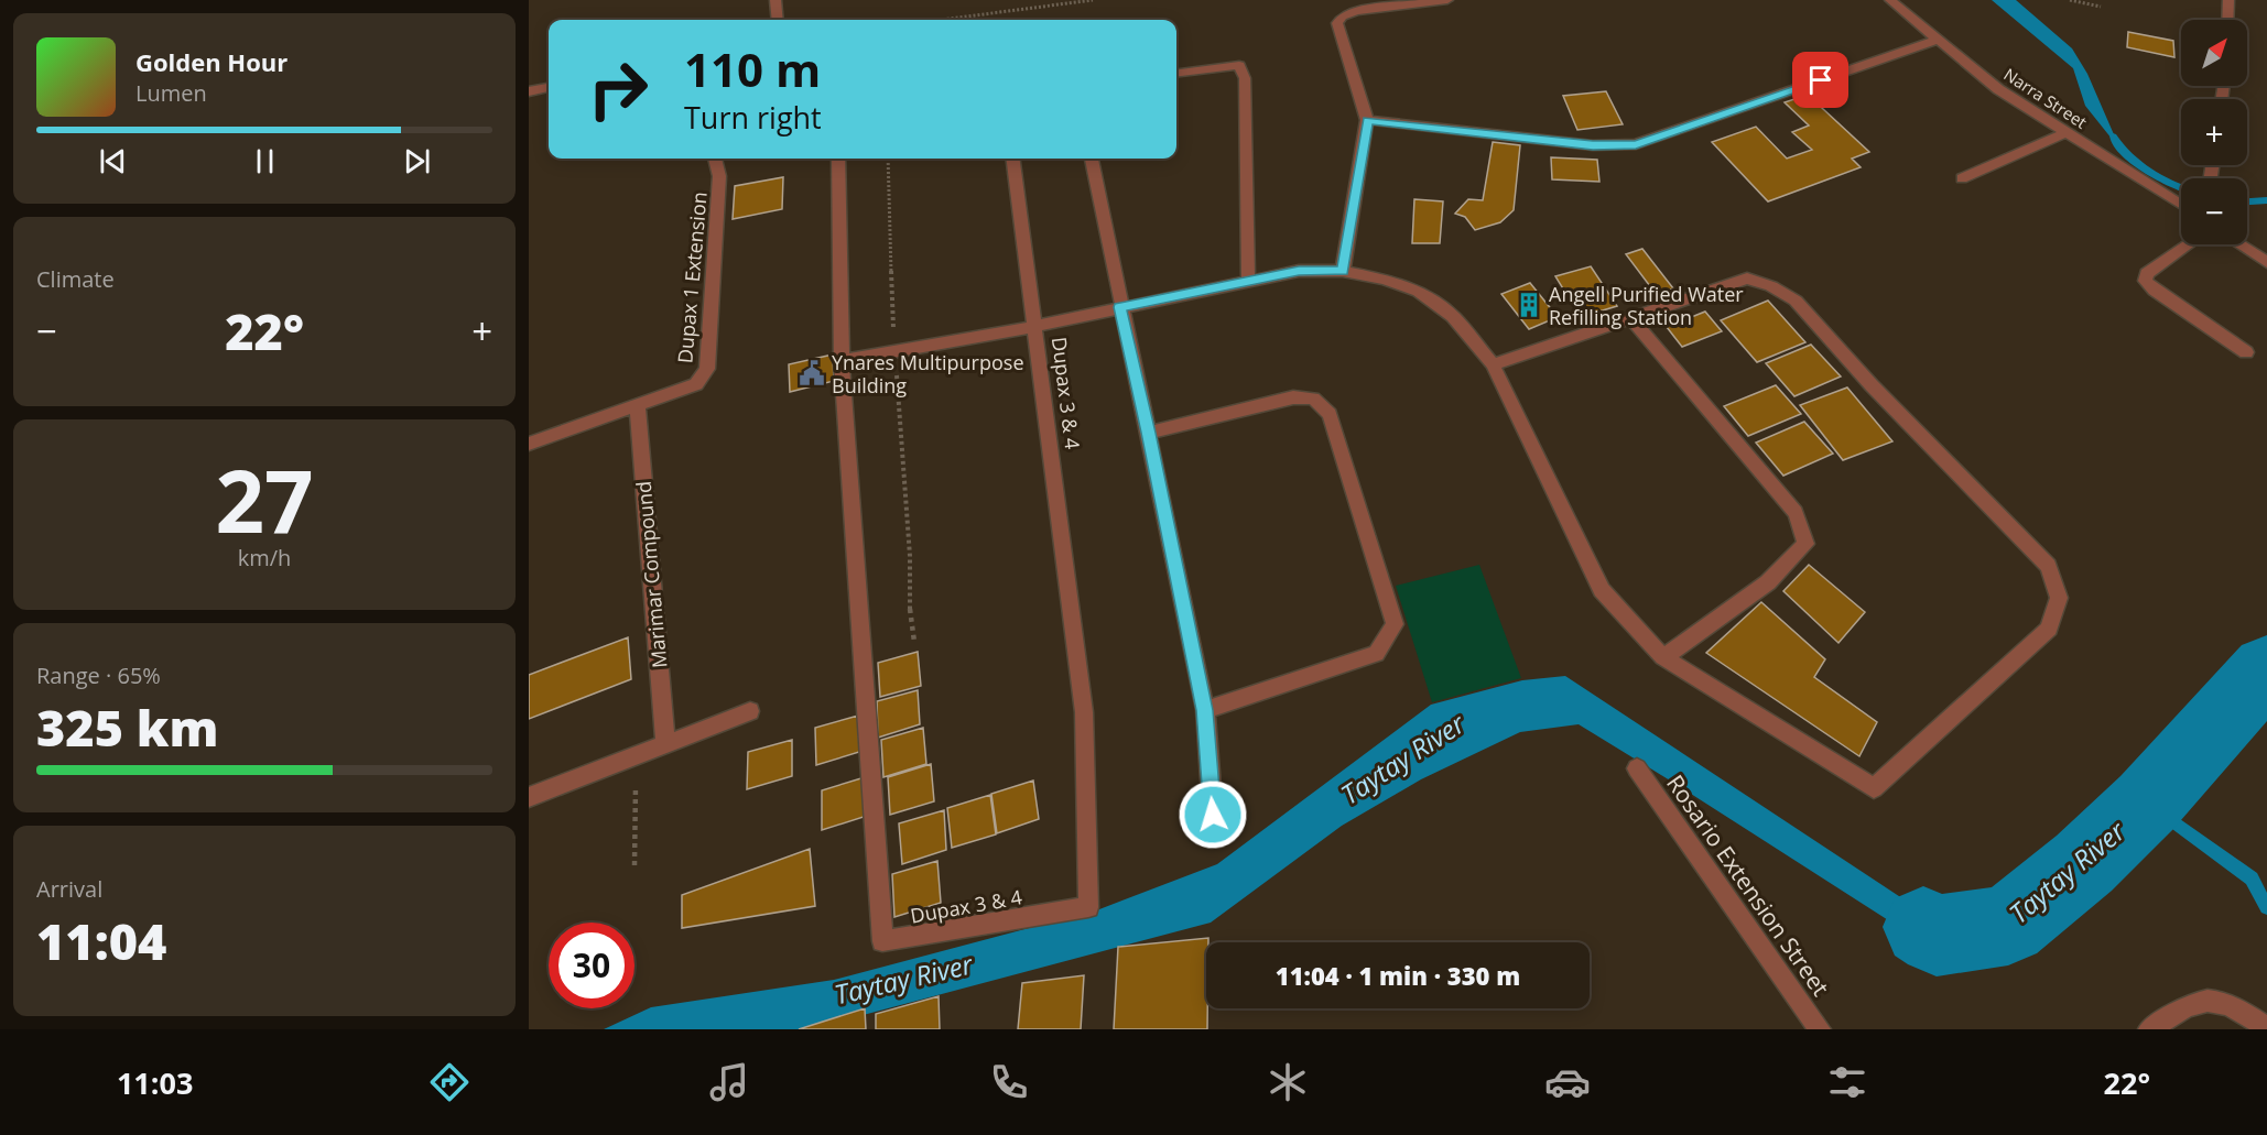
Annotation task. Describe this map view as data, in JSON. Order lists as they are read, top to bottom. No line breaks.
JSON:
{"streets":{"street":["Narra Street","Dupax 1 Extension","Dupax 3 & 4","Marimar Compound","Rosario Extension Street"]},"crossings":[["Dupax 1 Extension","Marimar Compound"]],"water":["Taytay River"],"places":{"building":["Angell Purified Water Refilling Station"],"public building":["Ynares Multipurpose Building"]},"north":"top right","page":{"map_buttons":["+","−"],"turn":["110 m","Turn right"],"song":["Golden Hour","Lumen"],"tile":["Climate",["27","km/h"],["Range · 65%","325 km"],["Arrival","11:04"]],"heat":["−","22°","+"],"limit":"30","trip":"11:04 · 1 min · 330 m","tabs":["11:03","22°"]}}
